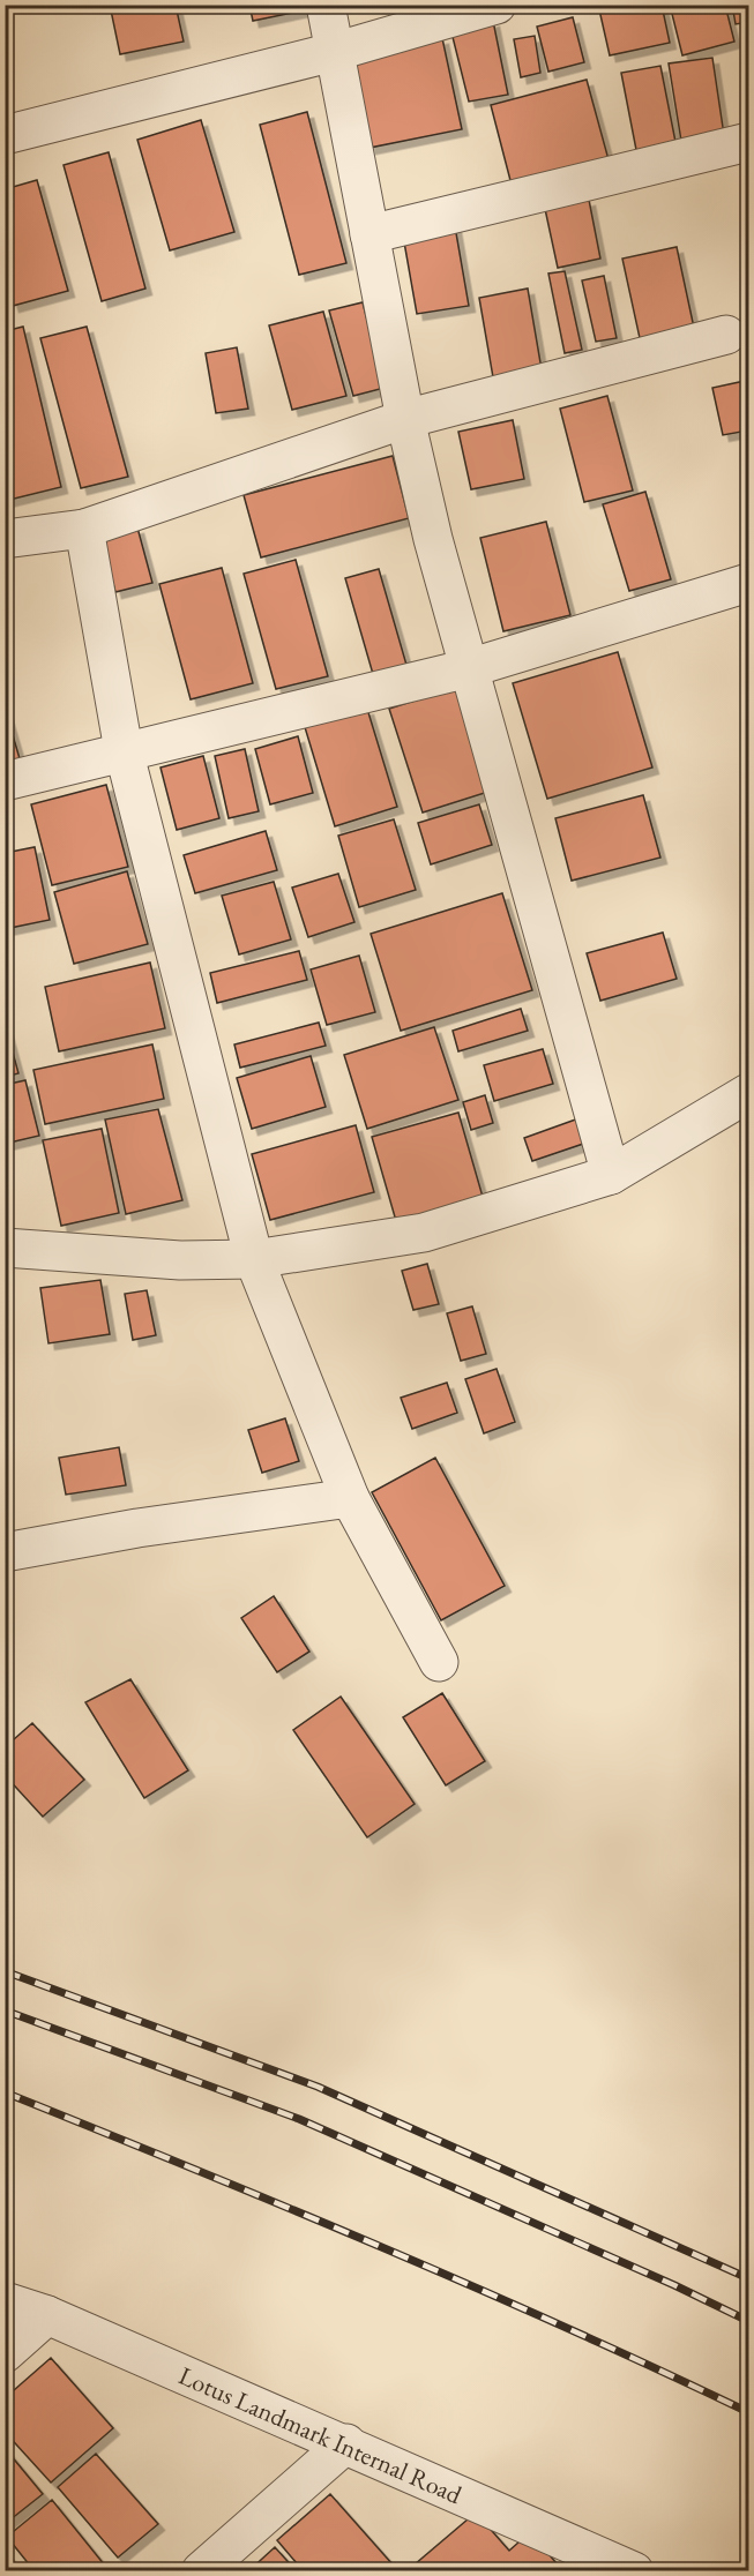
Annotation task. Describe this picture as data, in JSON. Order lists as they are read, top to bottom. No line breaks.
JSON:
{"streets":{"street":["Lotus Landmark Internal Road"]}}
